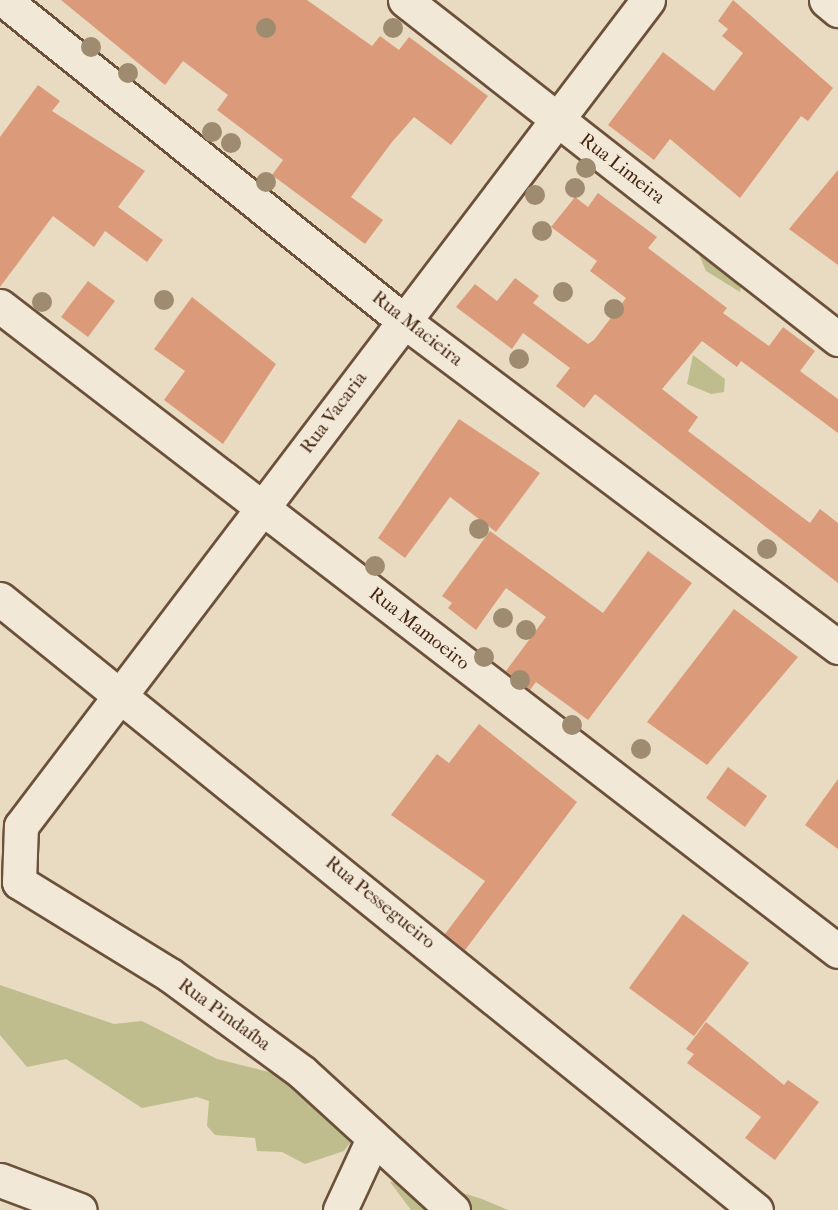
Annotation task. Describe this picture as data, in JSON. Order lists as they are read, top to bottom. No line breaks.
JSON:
{"streets":{"street":["Rua Limeira","Rua Macieira","Rua Vacaria","Rua Mamoeiro","Rua Pessegueiro","Rua Pindaíba"]},"crossings":[["Rua Limeira","Rua Vacaria"],["Rua Macieira","Rua Vacaria"],["Rua Vacaria","Rua Mamoeiro"],["Rua Vacaria","Rua Pessegueiro"],["Rua Vacaria","Rua Pindaíba"]]}
